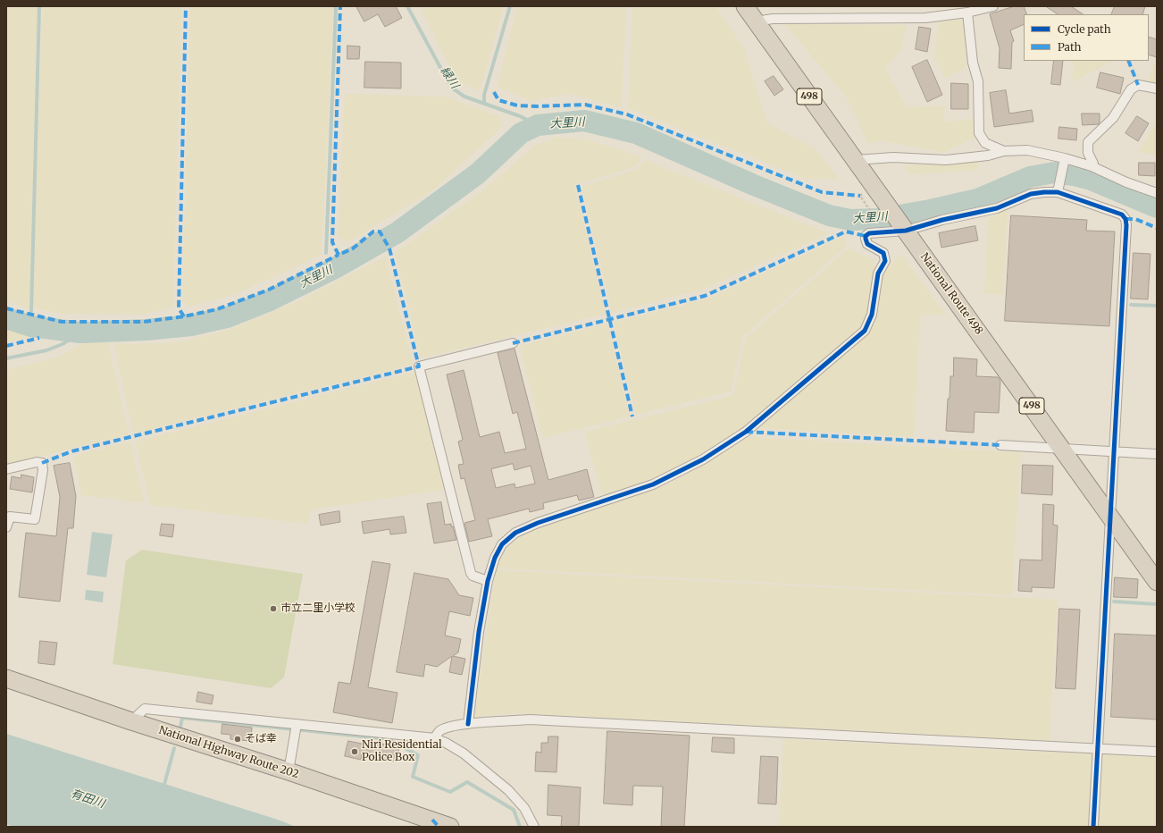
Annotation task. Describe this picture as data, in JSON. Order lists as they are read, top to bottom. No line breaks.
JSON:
{"streets":{"highway":["498","National Route 498","National Highway Route 202"]},"water":["緑川","大里川","有田川"],"places":["市立二里小学校","そば幸","Niri Residential Police Box"],"legend":["Cycle path","Path"]}
